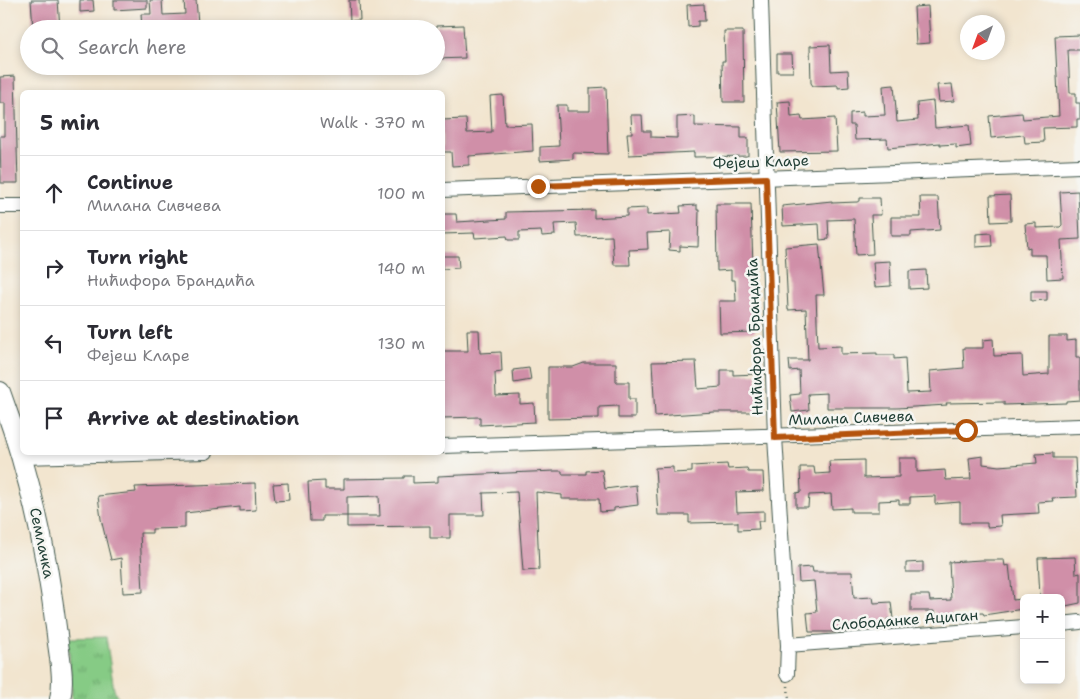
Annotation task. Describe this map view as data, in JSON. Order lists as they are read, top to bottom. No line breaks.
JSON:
{"streets":{"main road":["Семлачка"],"street":["Фејеш Кларе","Нићифора Брандића","Милана Сивчева","Слободанке Ациган"]},"crossings":[["Фејеш Кларе","Нићифора Брандића"],["Нићифора Брандића","Милана Сивчева"],["Нићифора Брандића","Слободанке Ациган"]],"north":"bottom left","page":{"search":"Search here","heading":["5 min","Walk · 370 m"],"list":[["Continue","Милана Сивчева","100 m"],["Turn right","Нићифора Брандића","140 m"],["Turn left","Фејеш Кларе","130 m"],"Arrive at destination"],"map_buttons":["+","−"]}}
